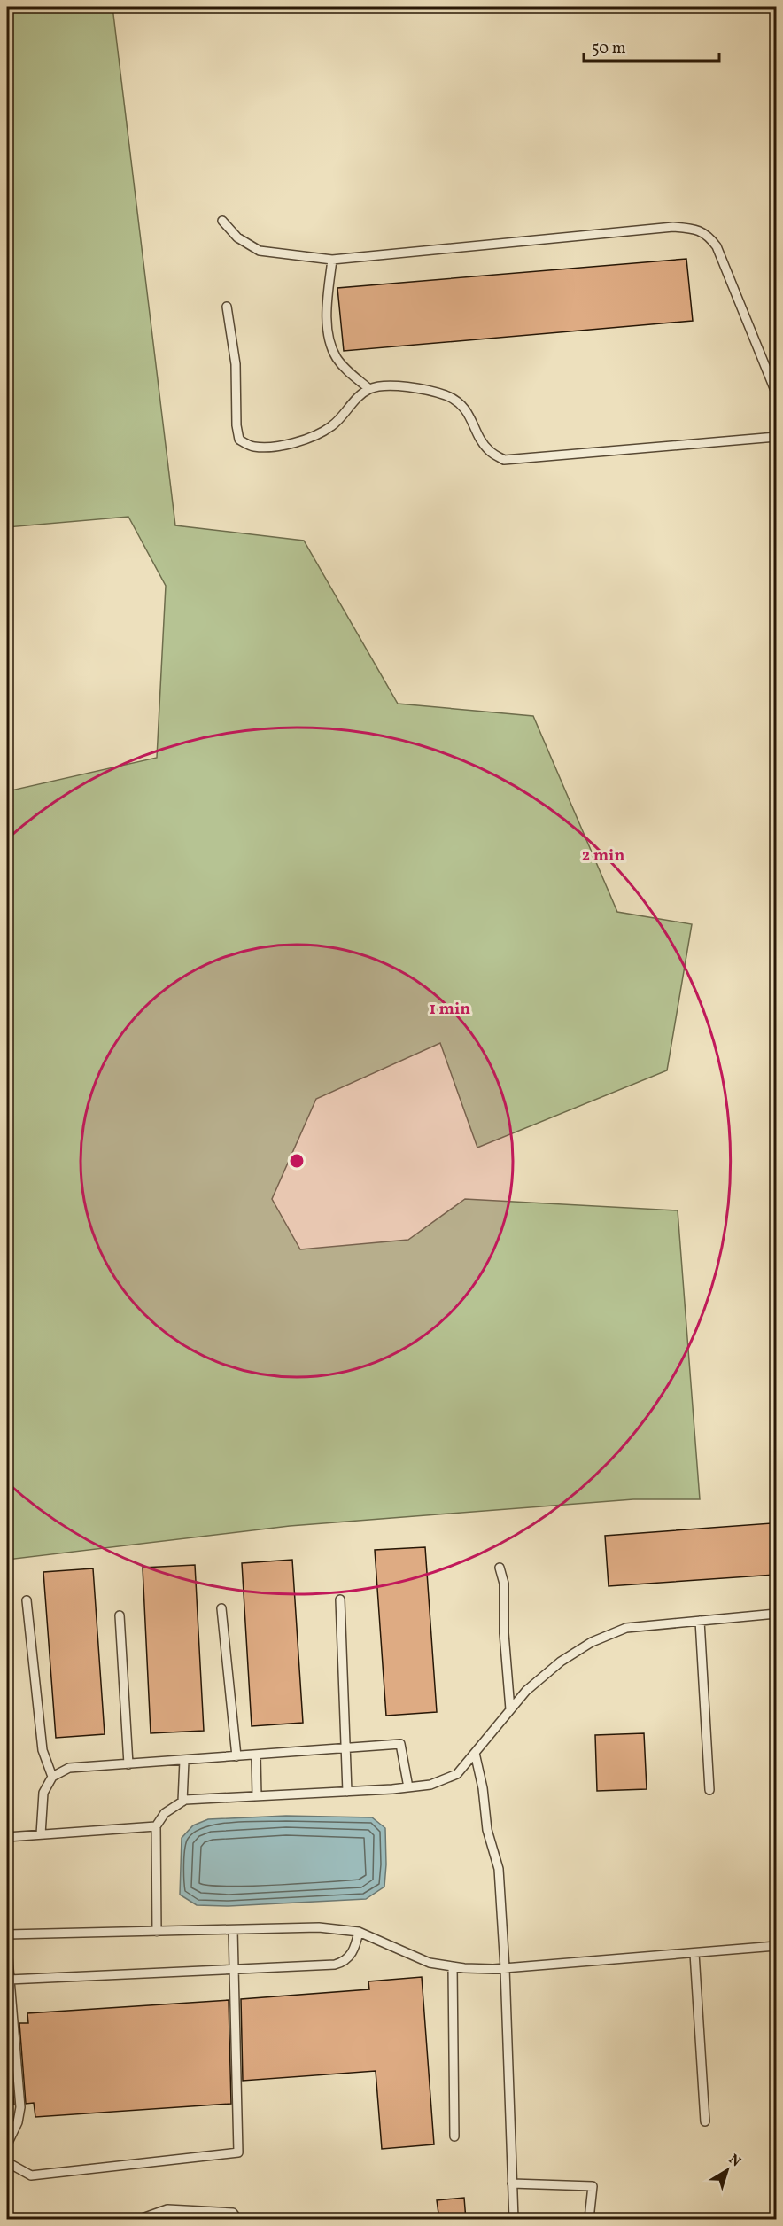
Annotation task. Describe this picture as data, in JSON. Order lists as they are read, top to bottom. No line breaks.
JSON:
{"scale_bar":"50 m","north":"top right","rings":["2 min","1 min"]}
